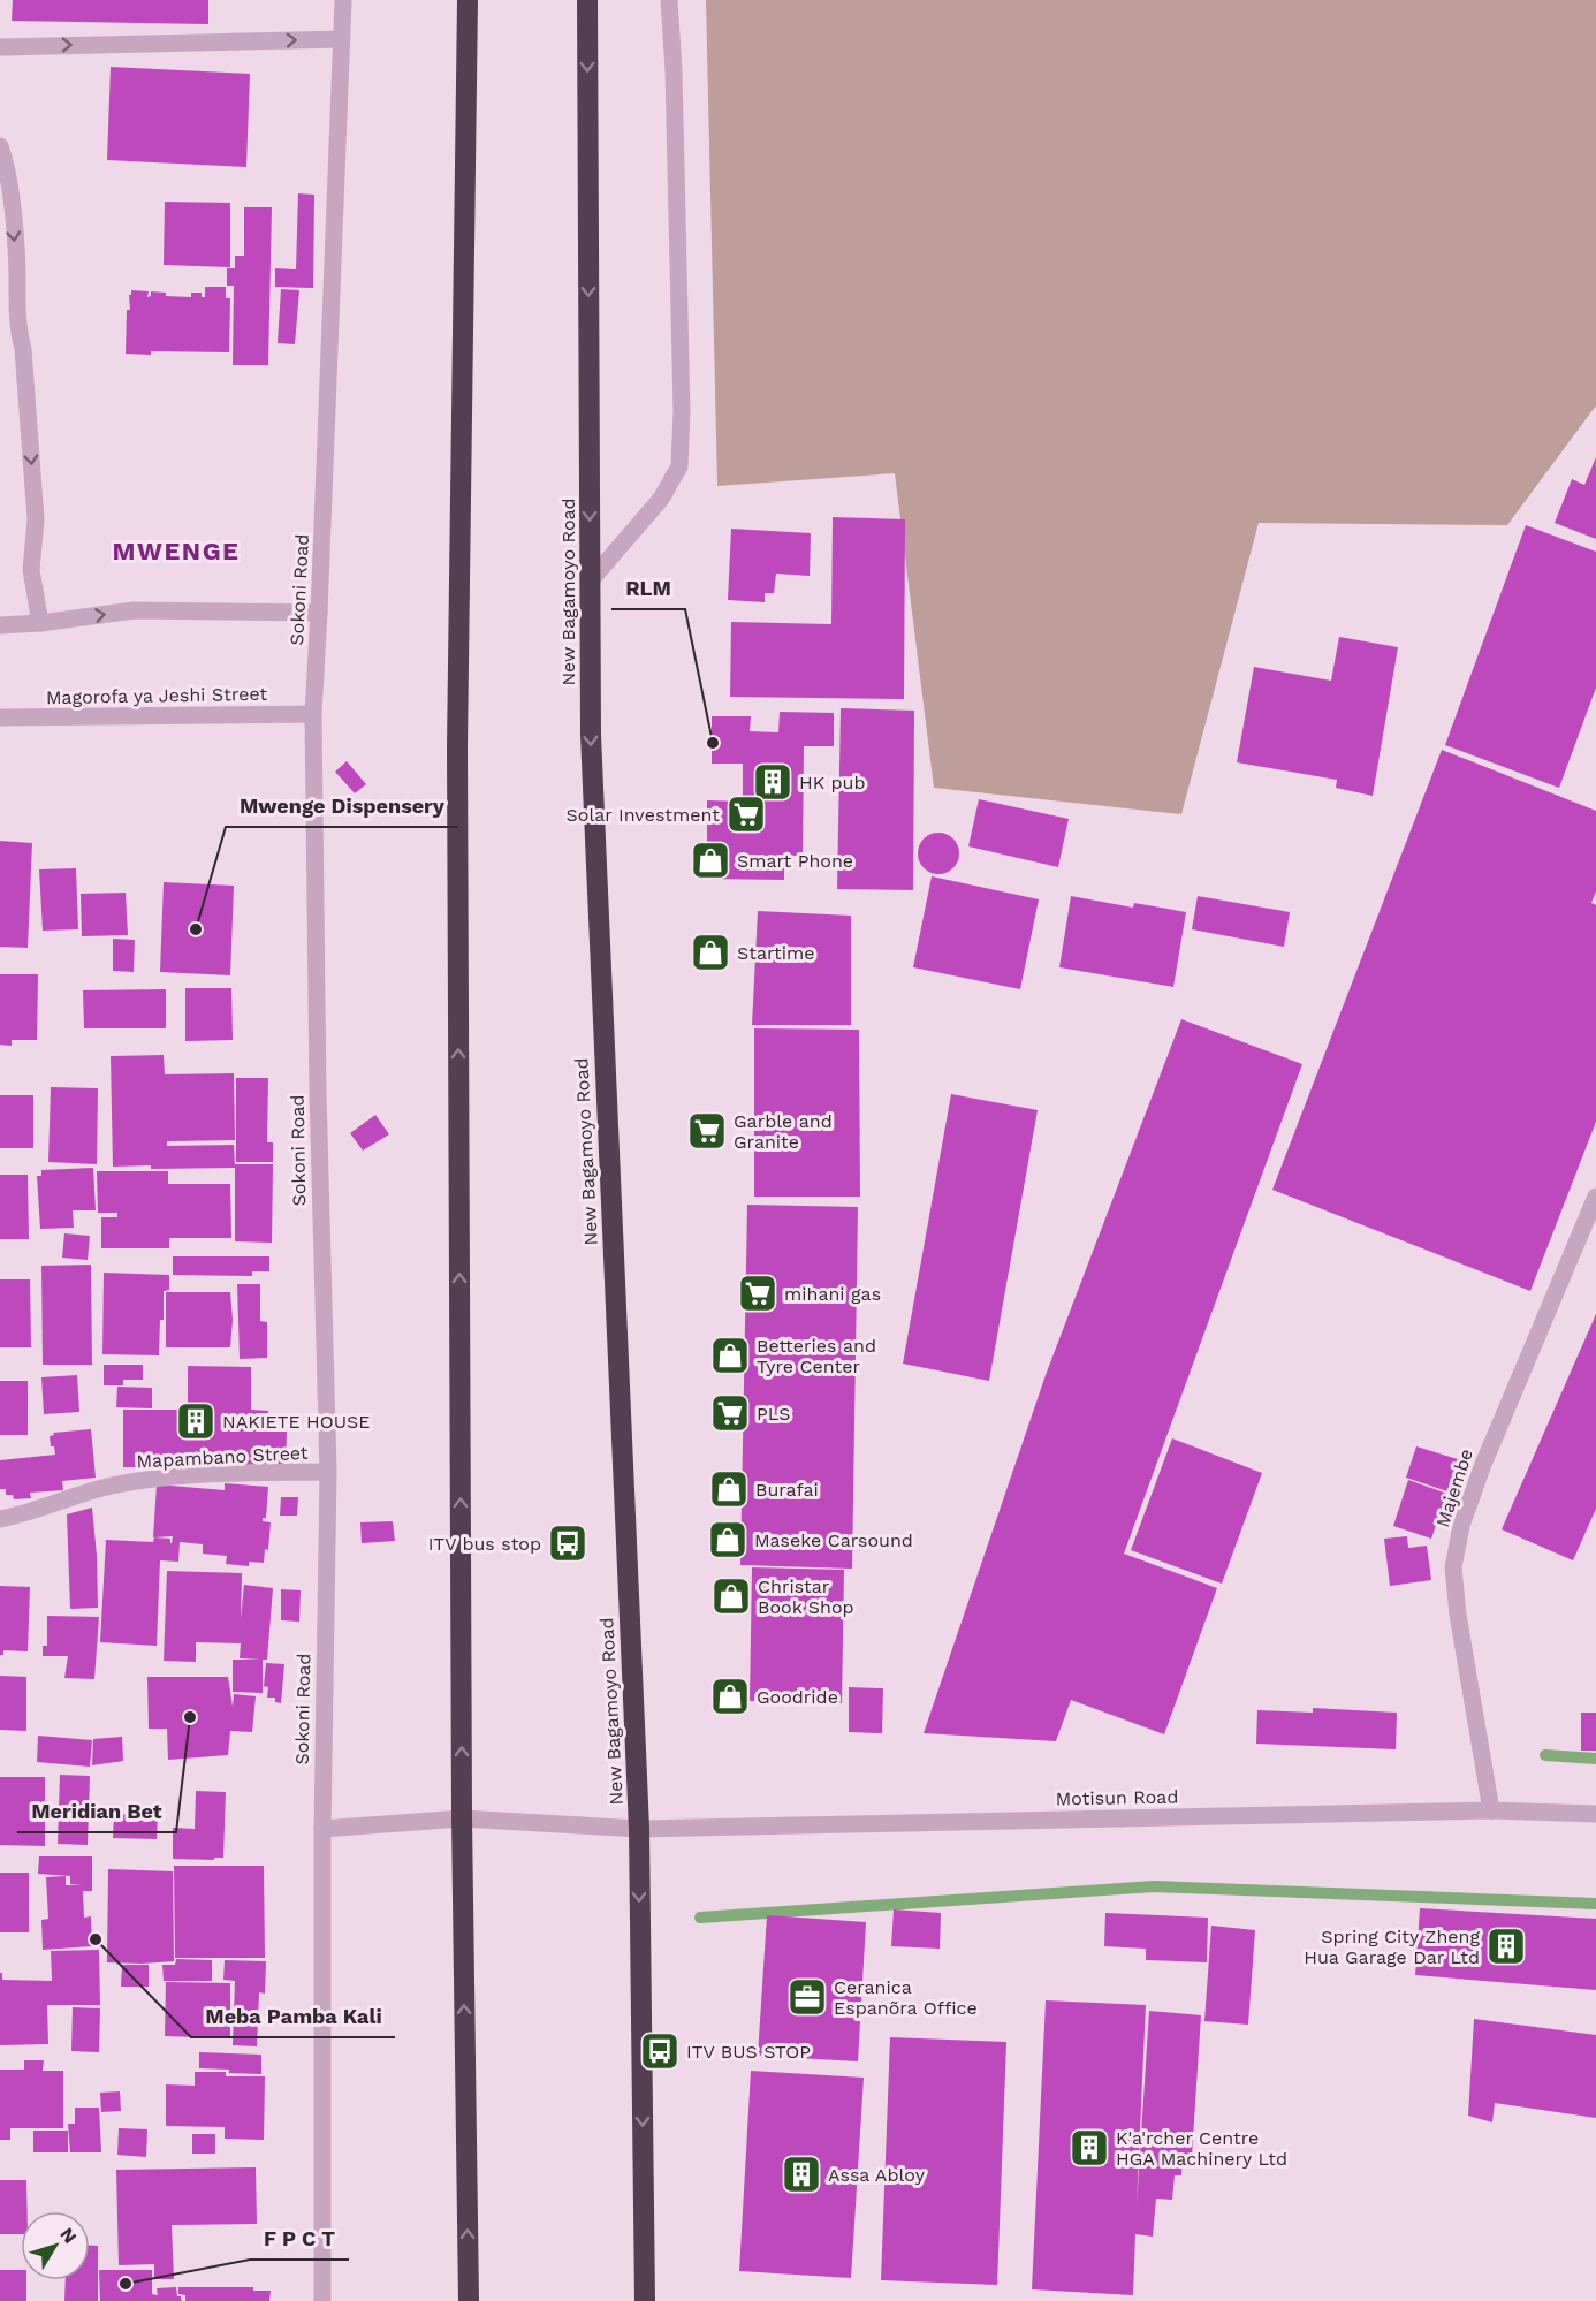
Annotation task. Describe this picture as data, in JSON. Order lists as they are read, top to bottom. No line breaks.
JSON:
{"streets":{"highway":["New Bagamoyo Road"],"street":["Sokoni Road","Magorofa ya Jeshi Street","Mapambano Street","Majembe","Motisun Road"]},"crossings":[["Sokoni Road","Magorofa ya Jeshi Street"],["Sokoni Road","Mapambano Street"],["Sokoni Road","Motisun Road"],["New Bagamoyo Road","Motisun Road"],["Majembe","Motisun Road"]],"districts":["MWENGE"],"places":{"other":["RLM","Mwenge Dispensery","Meridian Bet","Meba Pamba Kali","F P C T"],"building":["HK pub","NAKIETE HOUSE","Spring City Zheng Hua Garage Dar Ltd","K'a'rcher Centre HGA Machinery Ltd","Assa Abloy"],"supermarket":["Solar Investment","Garble and Granite","mihani gas","PLS"],"shop":["Smart Phone","Startime","Betteries and Tyre Center","Burafai","Maseke Carsound","Christar Book Shop","Goodride"],"bus stop":["ITV bus stop","ITV BUS STOP"],"office":["Ceranica Espanõra Office"]},"north":"top right"}
